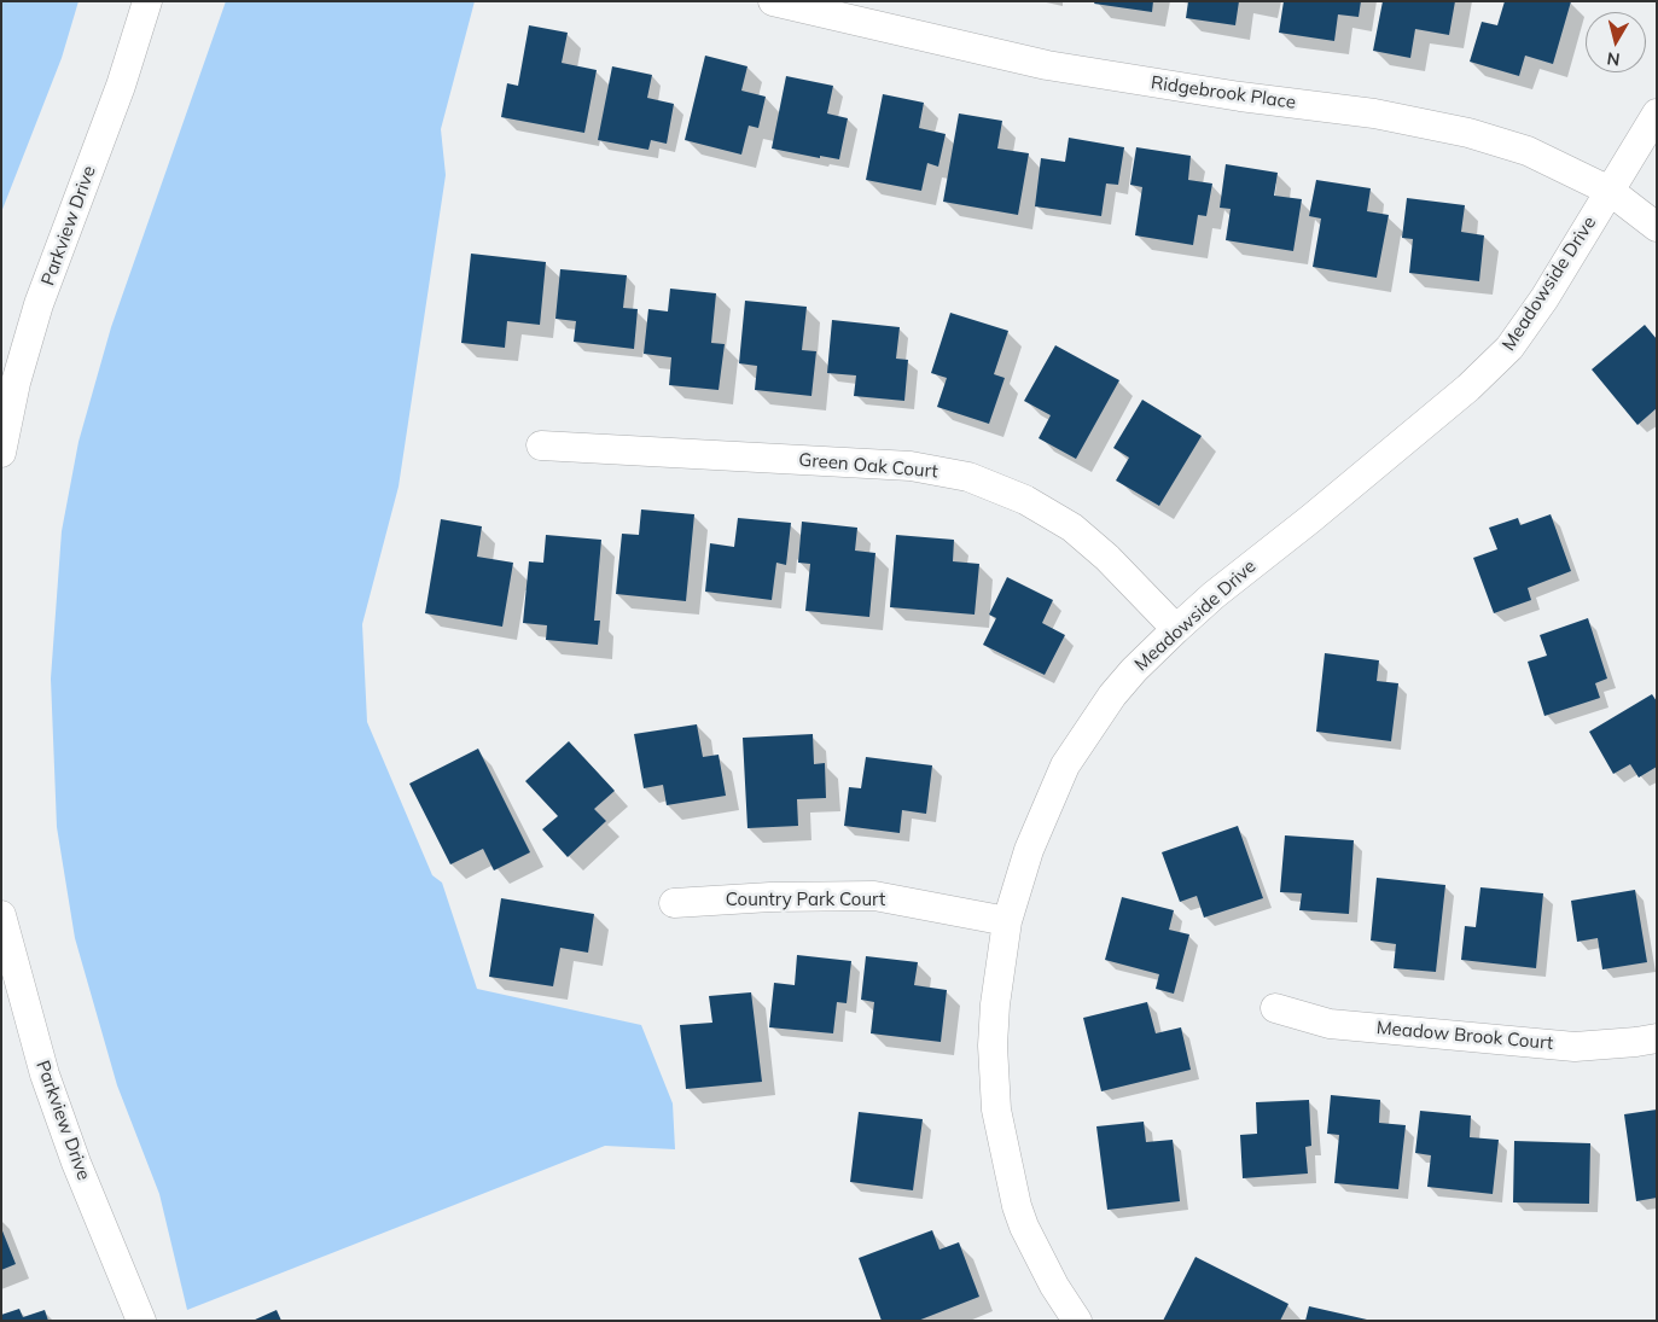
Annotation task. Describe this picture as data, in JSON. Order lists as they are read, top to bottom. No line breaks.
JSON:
{"streets":{"street":["Ridgebrook Place","Parkview Drive","Meadowside Drive","Green Oak Court","Country Park Court","Meadow Brook Court"]},"crossings":[["Ridgebrook Place","Meadowside Drive"],["Meadowside Drive","Green Oak Court"],["Meadowside Drive","Country Park Court"]],"north":"bottom"}
